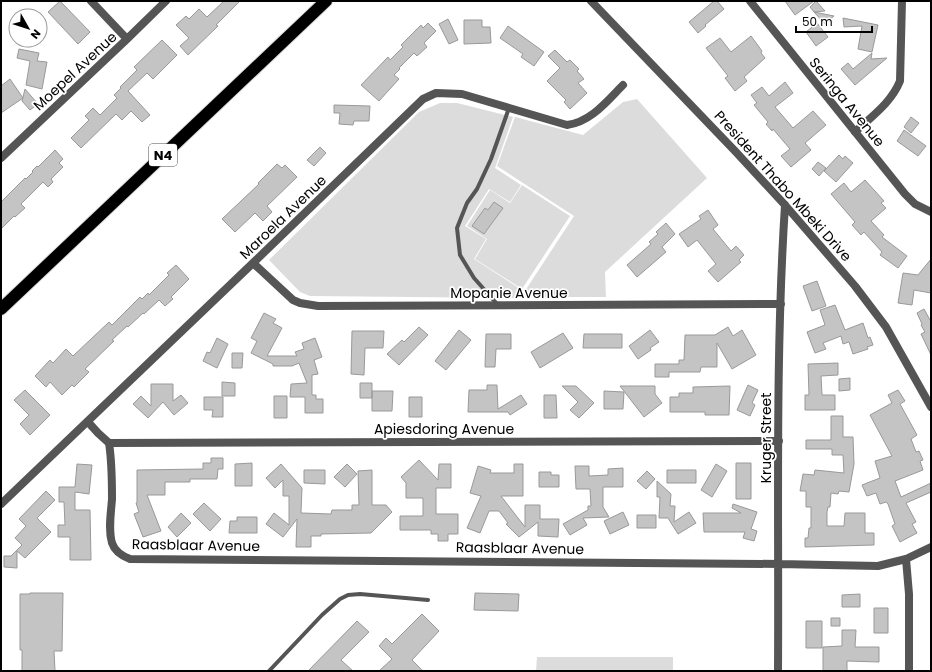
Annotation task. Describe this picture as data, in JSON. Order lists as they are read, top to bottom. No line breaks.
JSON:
{"streets":{"highway":["N4"],"street":["Moepel Avenue","Seringa Avenue","President Thabo Mbeki Drive","Maroela Avenue","Mopanie Avenue","Apiesdoring Avenue","Kruger Street","Raasblaar Avenue"]},"crossings":[["President Thabo Mbeki Drive","Kruger Street"],["Maroela Avenue","Mopanie Avenue"],["Mopanie Avenue","Kruger Street"],["Apiesdoring Avenue","Kruger Street"],["Apiesdoring Avenue","Raasblaar Avenue"],["Kruger Street","Raasblaar Avenue"]],"scale_bar":"50 m","north":"bottom right"}
